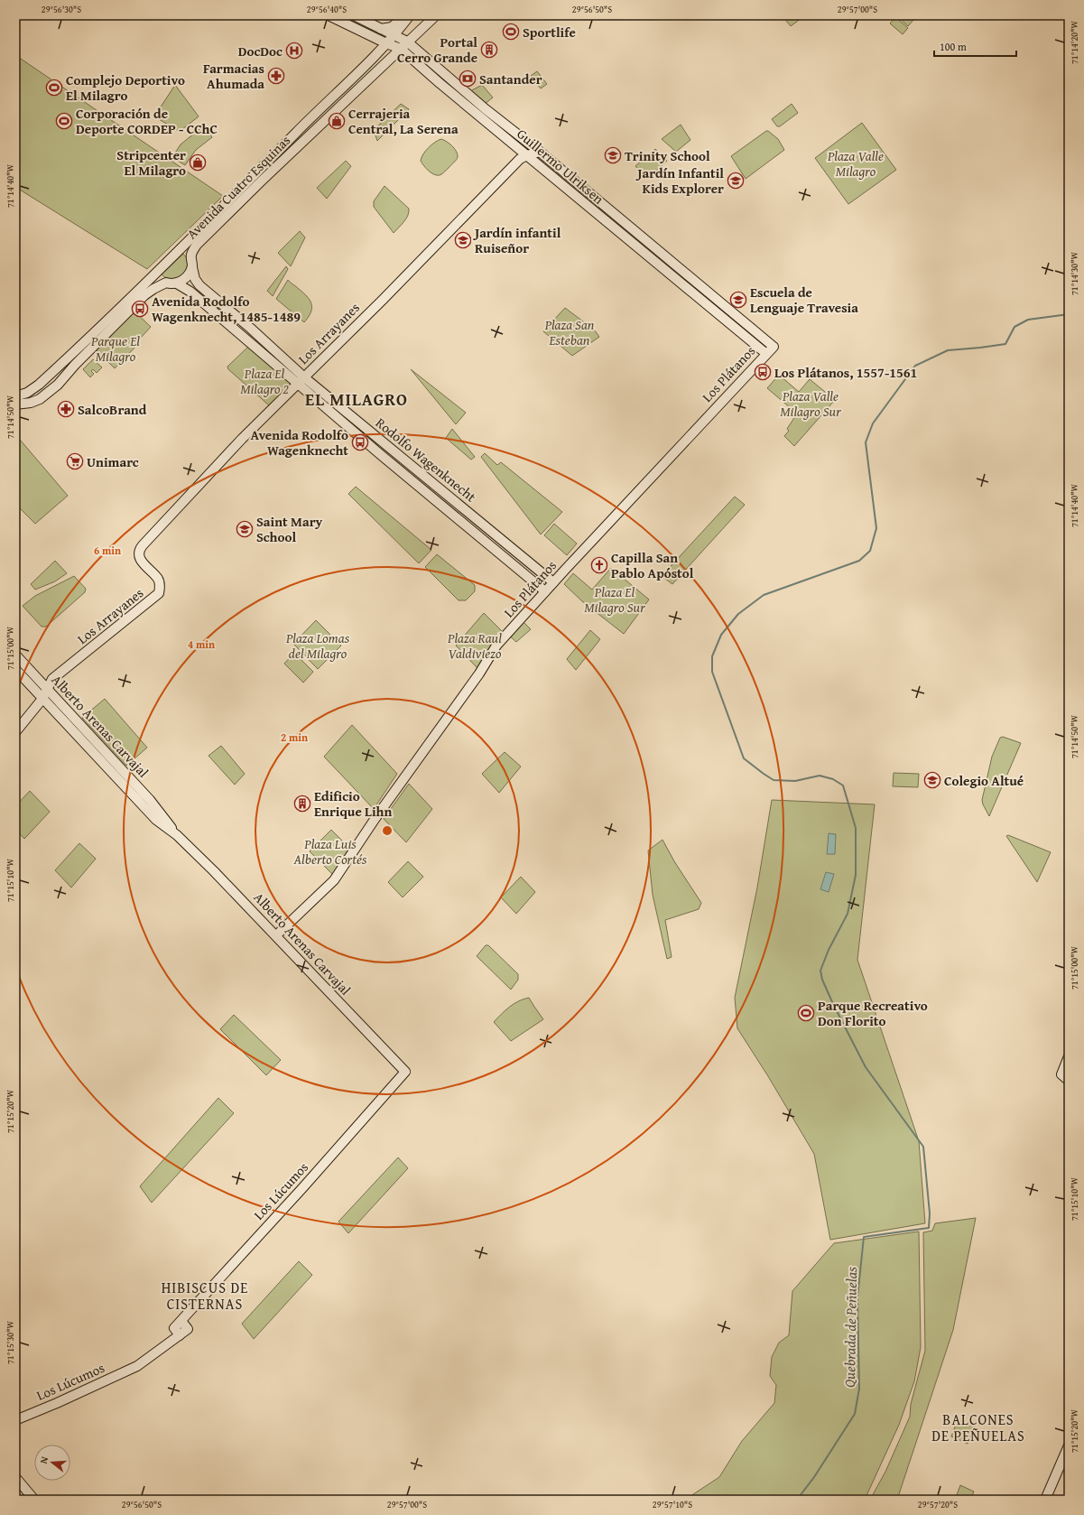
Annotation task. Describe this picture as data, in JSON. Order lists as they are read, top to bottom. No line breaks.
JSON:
{"streets":{"street":["Guillermo Ulriksen","Avenida Cuatro Esquinas","Los Arrayanes","Los Plátanos","Rodolfo Wagenknecht","Alberto Arenas Carvajal","Los Lúcumos"]},"crossings":[["Guillermo Ulriksen","Avenida Cuatro Esquinas"],["Guillermo Ulriksen","Los Arrayanes"],["Guillermo Ulriksen","Los Plátanos"],["Avenida Cuatro Esquinas","Rodolfo Wagenknecht"],["Los Arrayanes","Rodolfo Wagenknecht"],["Los Arrayanes","Alberto Arenas Carvajal"],["Los Plátanos","Rodolfo Wagenknecht"],["Los Plátanos","Alberto Arenas Carvajal"],["Alberto Arenas Carvajal","Los Lúcumos"]],"districts":["EL MILAGRO","HIBISCUS DE CISTERNAS","BALCONES DE PEÑUELAS"],"water":["Quebrada de Peñuelas"],"parks":["Plaza Valle Milagro","Plaza San Esteban","Parque El Milagro","Plaza El Milagro 2","Plaza Valle Milagro Sur","Plaza El Milagro Sur","Plaza Lomas del Milagro","Plaza Raul Valdiviezo","Plaza Luis Alberto Cortés"],"places":{"sports":["Sportlife","Complejo Deportivo El Milagro","Corporación de Deporte CORDEP - CChC","Parque Recreativo Don Florito"],"building":["Portal Cerro Grande","Edificio Enrique Lihn"],"hospital":["DocDoc"],"pharmacy":["Farmacias Ahumada","SalcoBrand"],"bank":["Santander"],"shop":["Cerrajeria Central, La Serena","Stripcenter El Milagro"],"school or university":["Trinity School","Jardín Infantil Kids Explorer","Jardín infantil Ruiseñor","Escuela de Lenguaje Travesia","Saint Mary School","Colegio Altué"],"bus stop":["Avenida Rodolfo Wagenknecht, 1485-1489","Los Plátanos, 1557-1561","Avenida Rodolfo Wagenknecht"],"supermarket":["Unimarc"],"church":["Capilla San Pablo Apóstol"]},"scale_bar":"100 m","north":"left","coordinates":["29°56'30\"S","29°56'40\"S","29°56'50\"S","29°57'00\"S","71°14'20\"W","71°14'40\"W","71°14'30\"W","71°14'50\"W","71°15'00\"W","71°15'10\"W","71°15'20\"W","71°15'30\"W","29°57'10\"S","29°57'20\"S"],"rings":["6 min","4 min","2 min"]}
